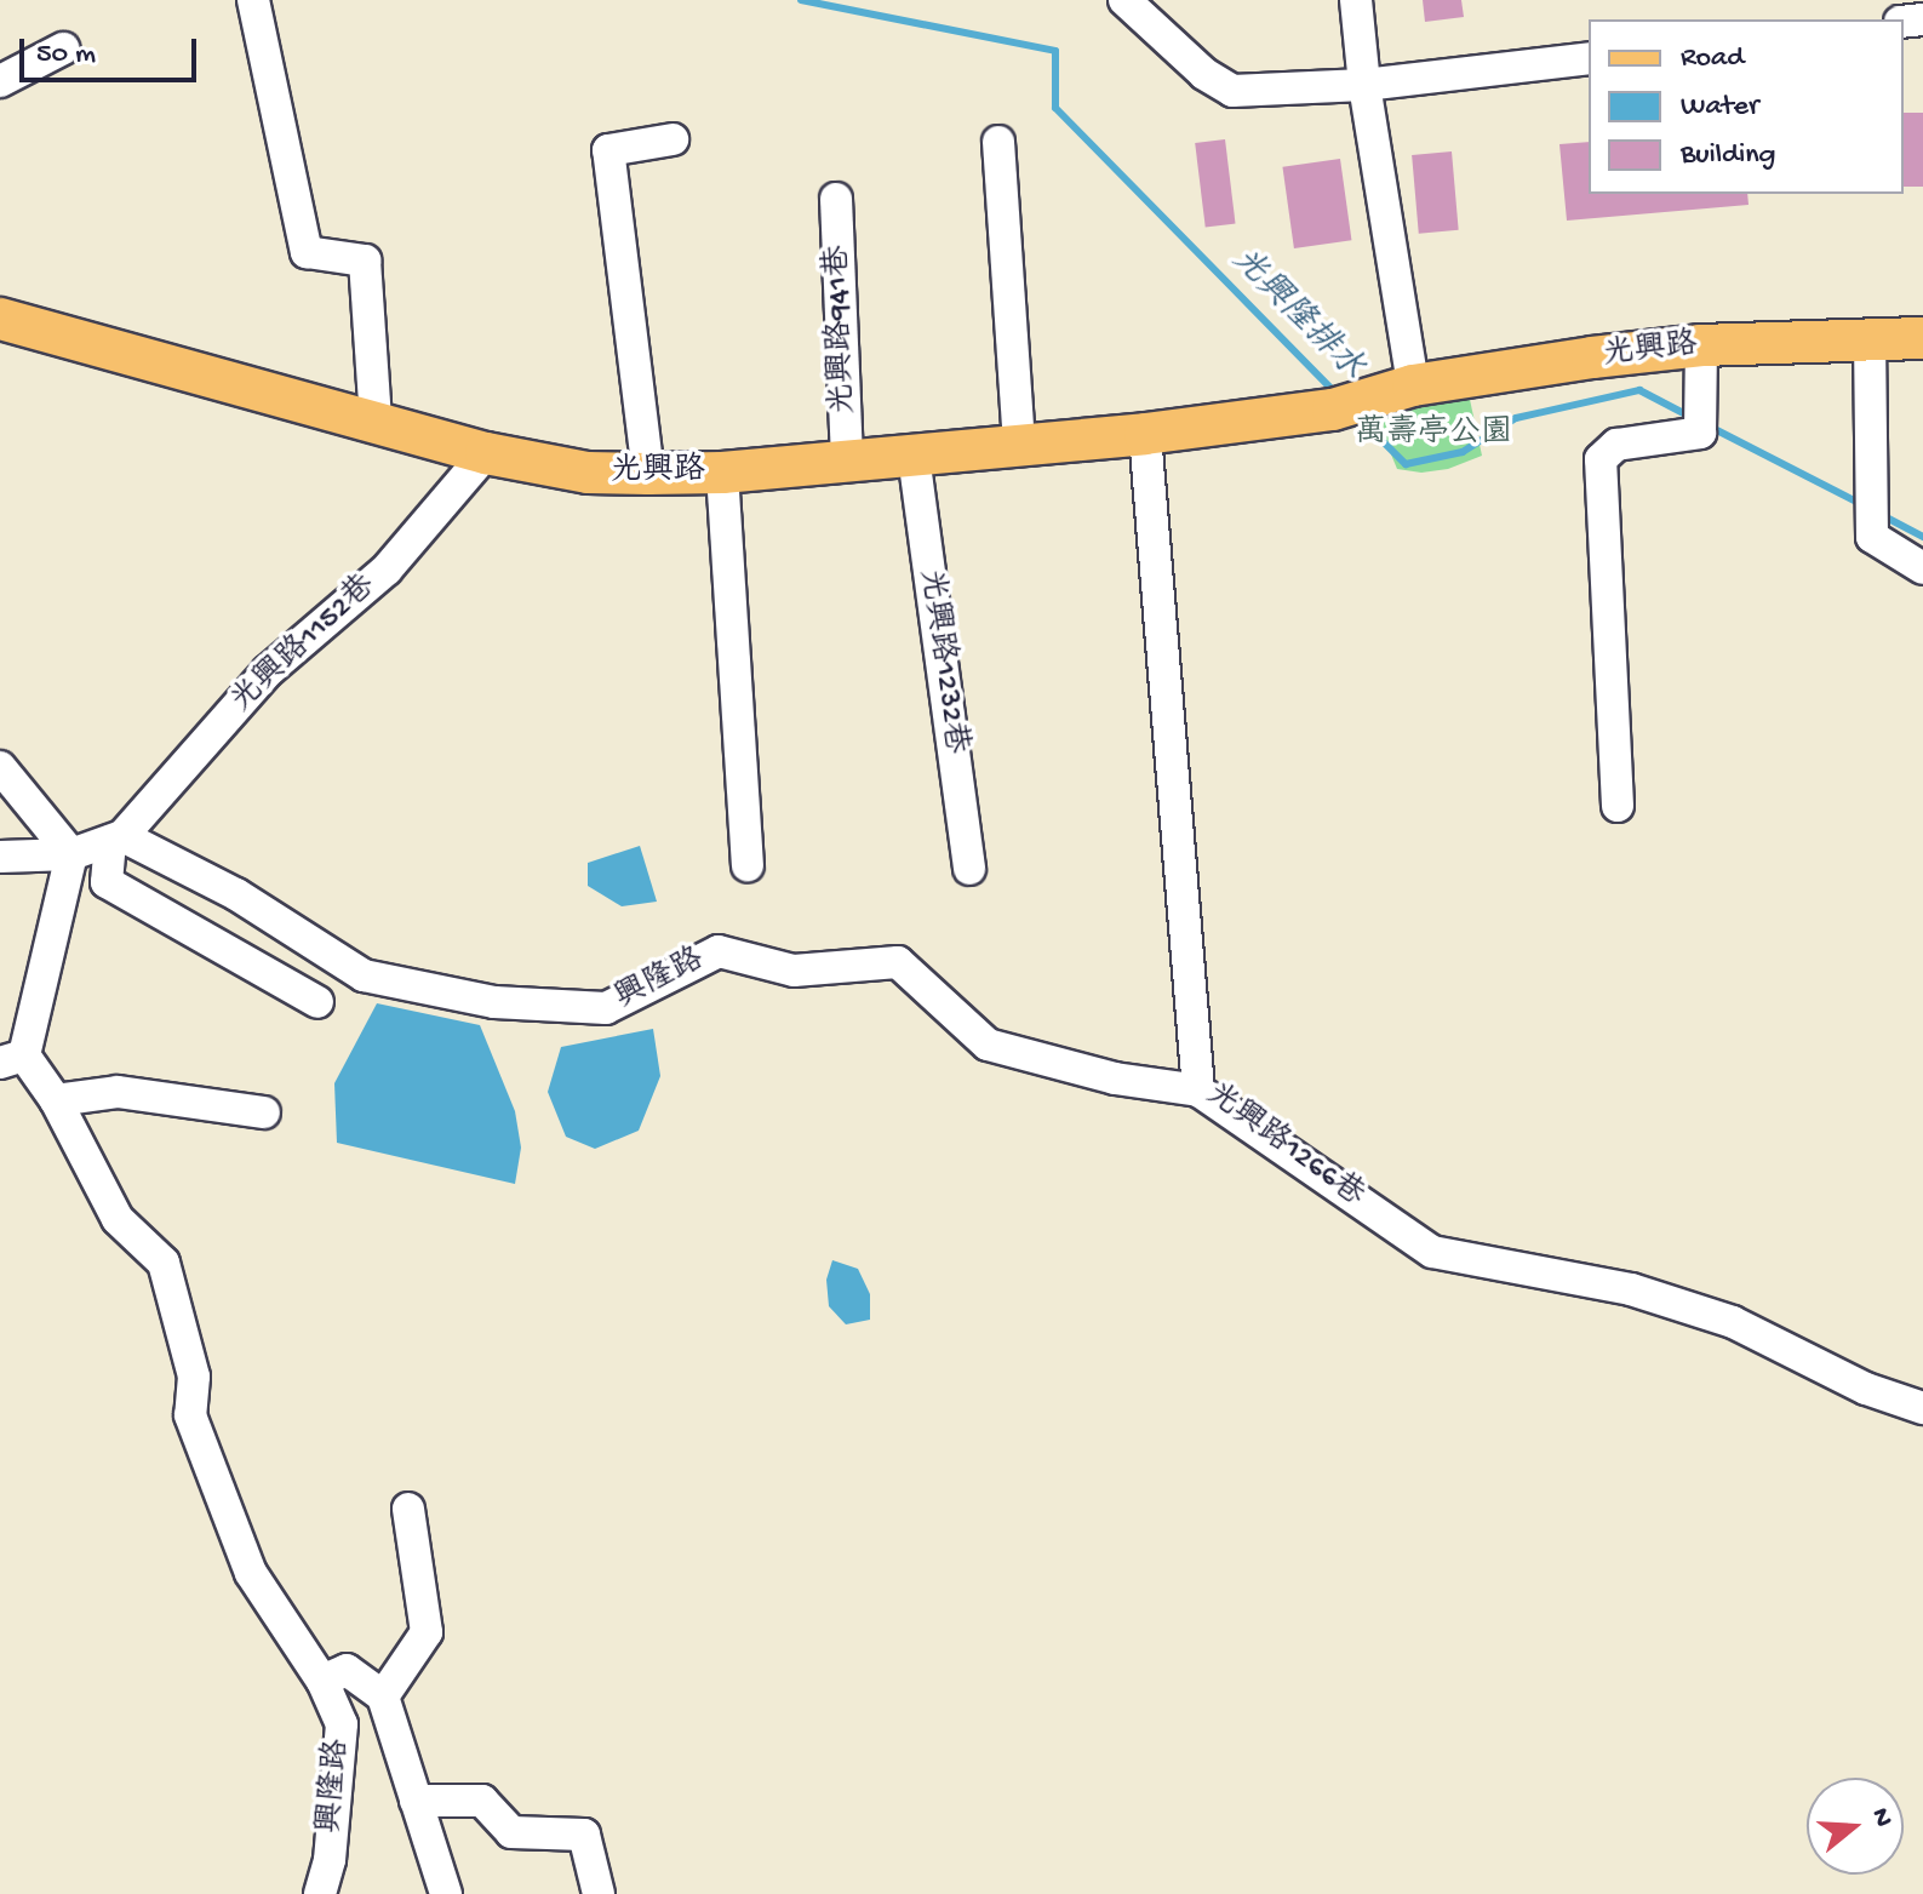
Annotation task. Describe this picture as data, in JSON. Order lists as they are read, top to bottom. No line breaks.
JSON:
{"streets":{"main road":["光興路"],"lane":["光興路941巷","光興路1152巷","光興路1232巷","興隆路","光興路1266巷"]},"crossings":[["光興路941巷","光興路"],["光興路","光興路1152巷"],["光興路","光興路1232巷"],["光興路","光興路1266巷"],["光興路1152巷","興隆路"],["興隆路","光興路1266巷"]],"water":["光興隆排水"],"parks":["萬壽亭公園"],"legend":["Road","Water","Building"],"scale_bar":"50 m","north":"right"}
